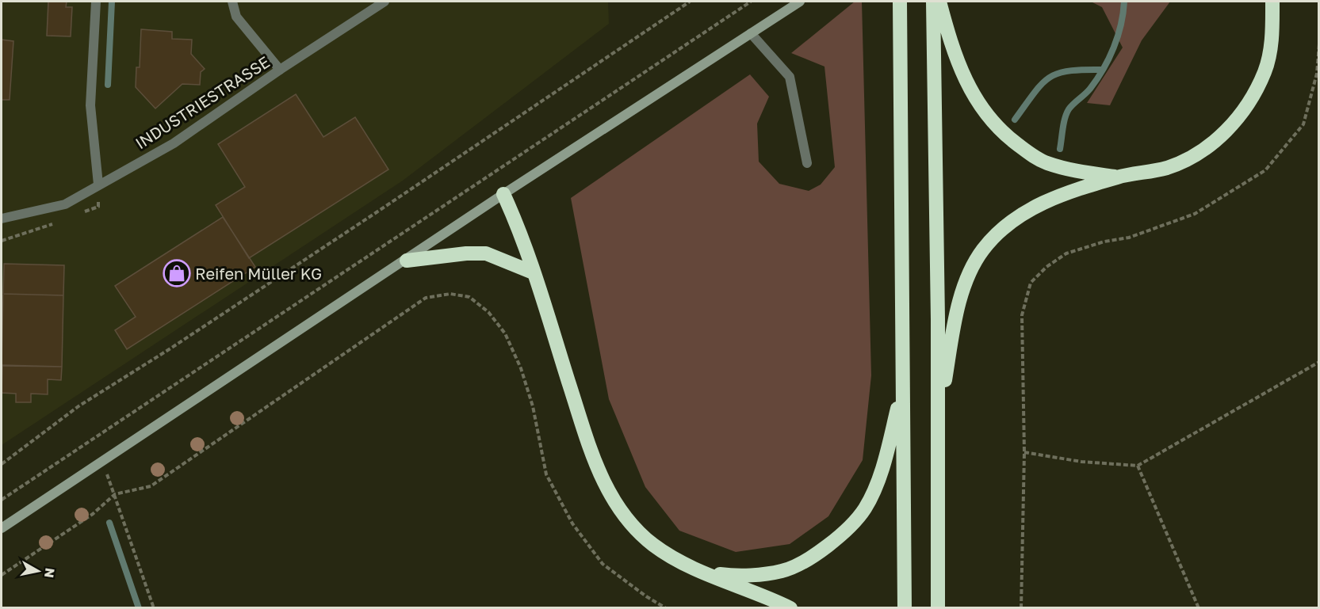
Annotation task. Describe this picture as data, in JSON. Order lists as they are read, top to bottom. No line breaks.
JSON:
{"streets":{"street":["INDUSTRIESTRASSE"]},"places":{"shop":["Reifen Müller KG"]},"north":"right"}
